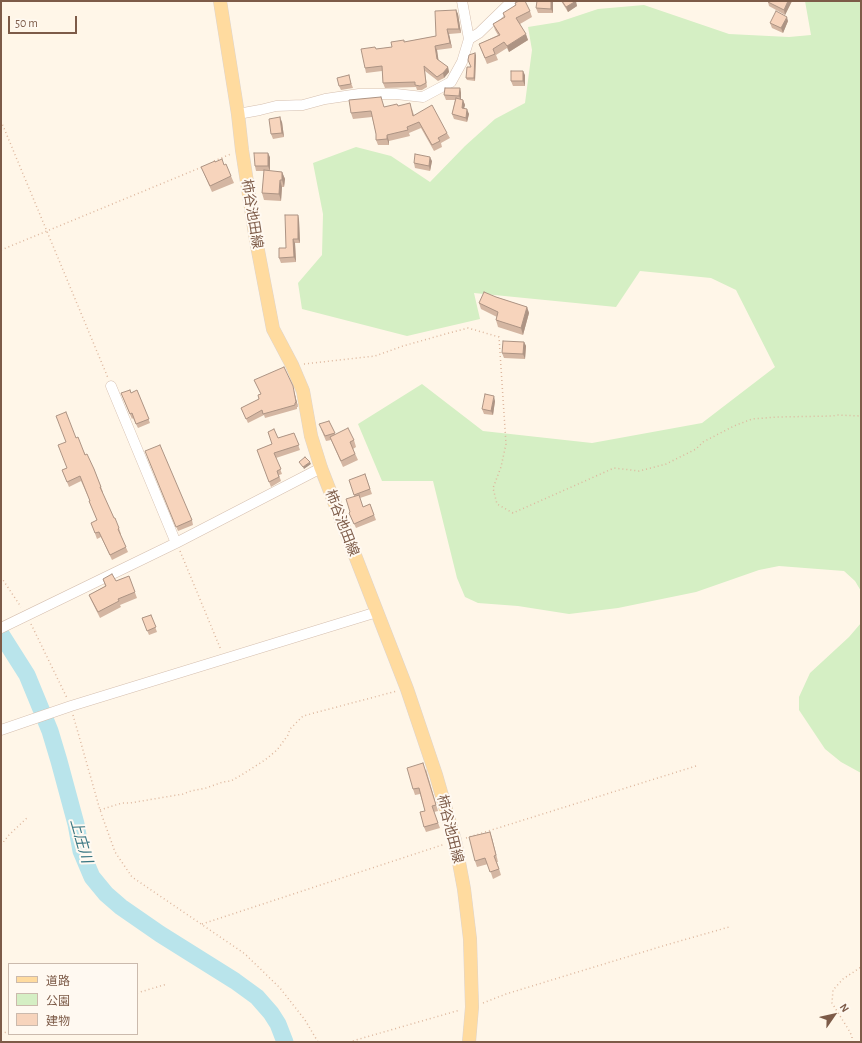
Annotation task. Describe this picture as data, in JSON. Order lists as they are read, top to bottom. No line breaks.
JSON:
{"streets":{"main road":["柿谷池田線"]},"water":["上庄川"],"legend":["道路","公園","建物"],"scale_bar":"50 m","north":"top right"}
